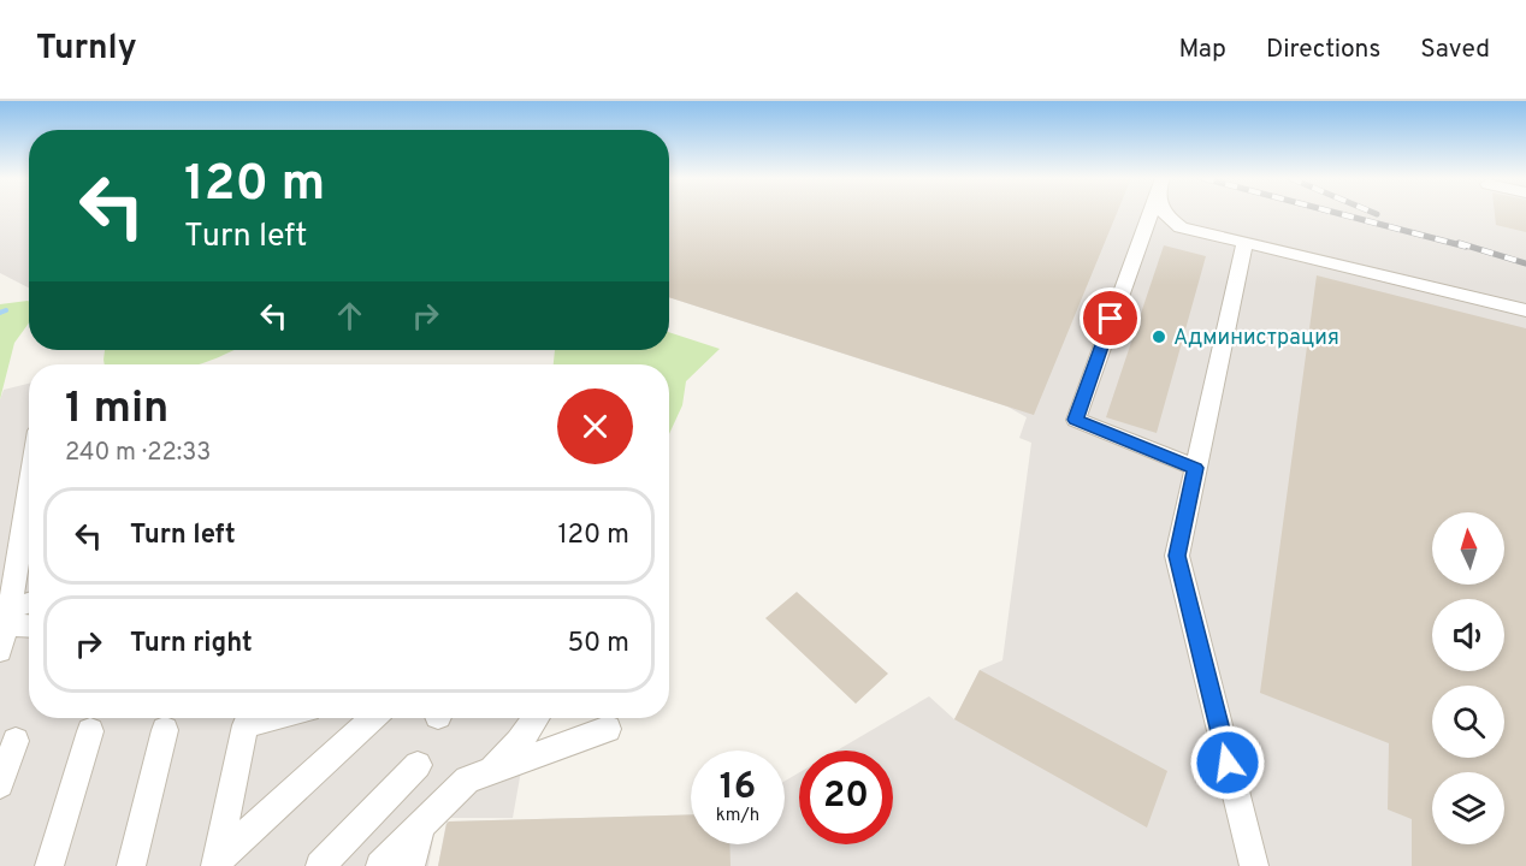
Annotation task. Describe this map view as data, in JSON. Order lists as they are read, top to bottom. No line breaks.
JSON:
{"places":["Администрация"],"north":"top","page":{"header":"Turnly","nav":["Map","Directions","Saved"],"turn":["120 m","Turn left"],"heading":["1 min","240 m · 22:33"],"list":[{"name":"Turn left","value":"120 m"},{"name":"Turn right","value":"50 m"}],"speed":"16 km/h","limit":"20"}}
